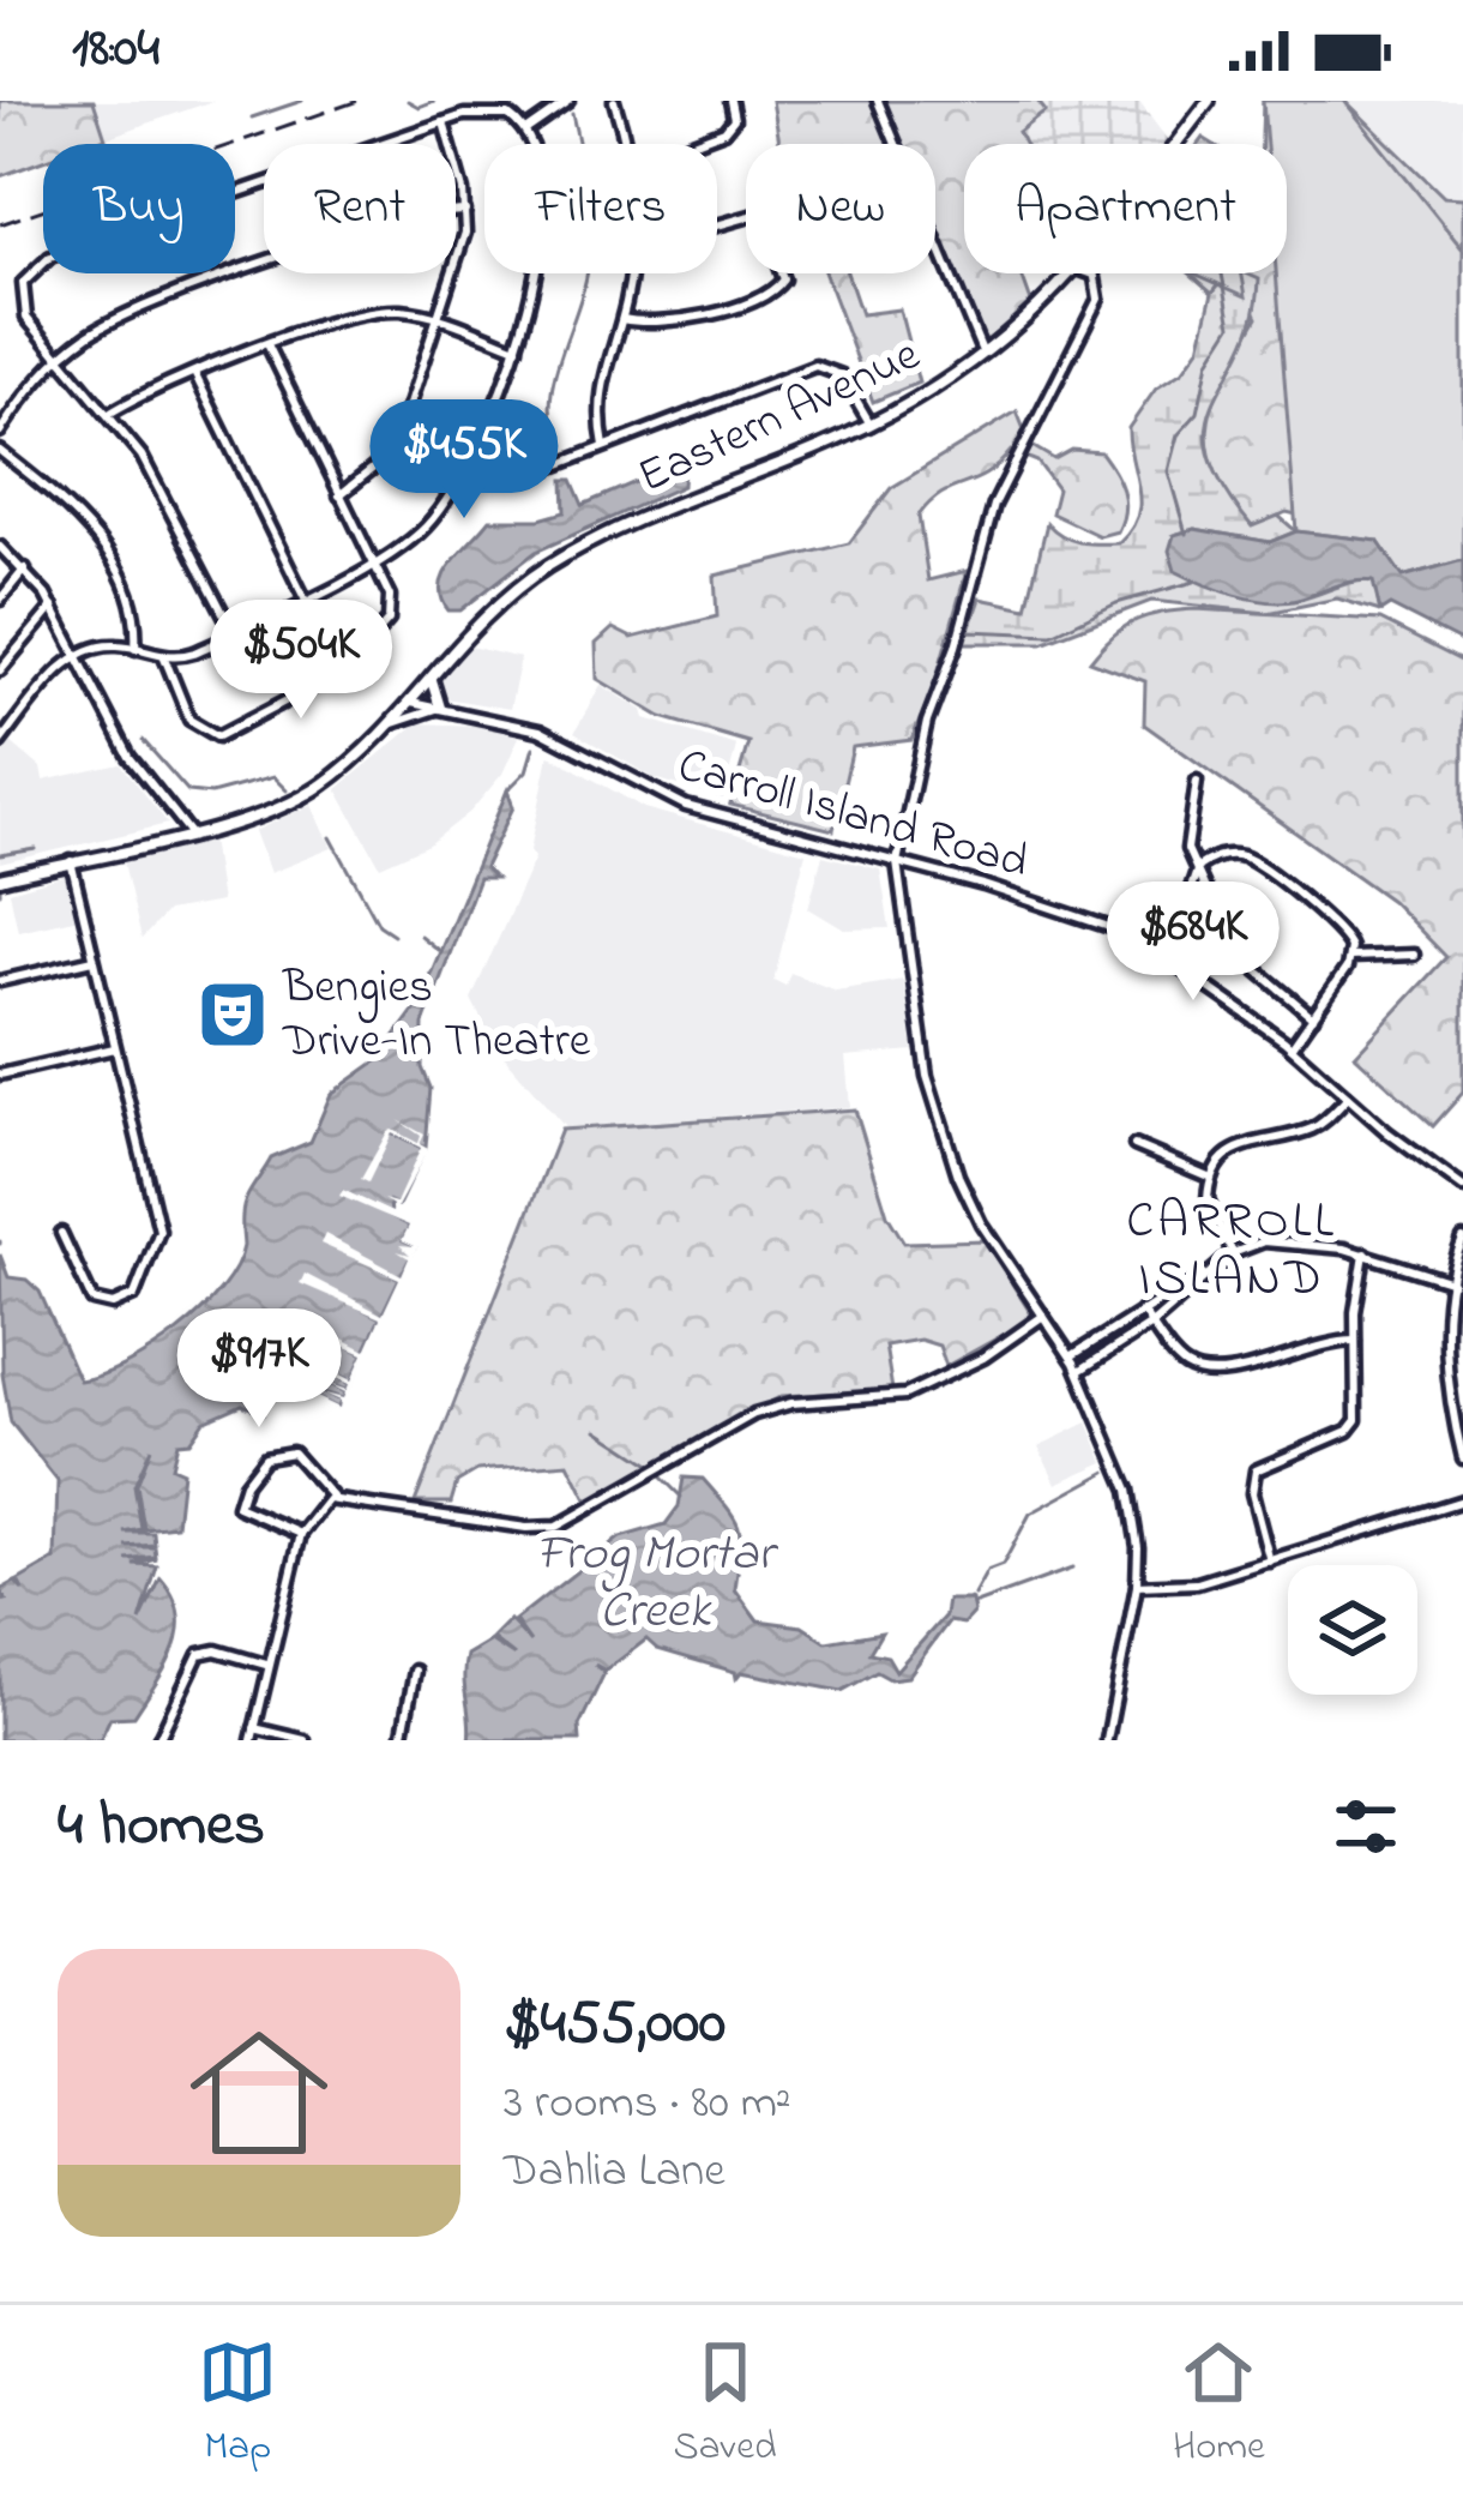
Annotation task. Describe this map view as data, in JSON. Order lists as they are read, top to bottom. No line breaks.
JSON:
{"streets":{"main road":["Eastern Avenue"],"street":["Carroll Island Road"]},"crossings":[["Eastern Avenue","Carroll Island Road"]],"districts":["CARROLL ISLAND"],"water":["Frog Mortar Creek"],"places":{"theatre":["Bengies Drive-In Theatre"]},"page":{"status":"18:04","chip":["Buy","Rent","Filters","New","Apartment"],"price":["$455K","$504K","$684K","$917K"],"heading":"4 homes","list":[{"name":"$455,000","note":"3 rooms · 80 m² · Dahlia Lane"}],"tabs":["Map","Saved","Home"]}}
